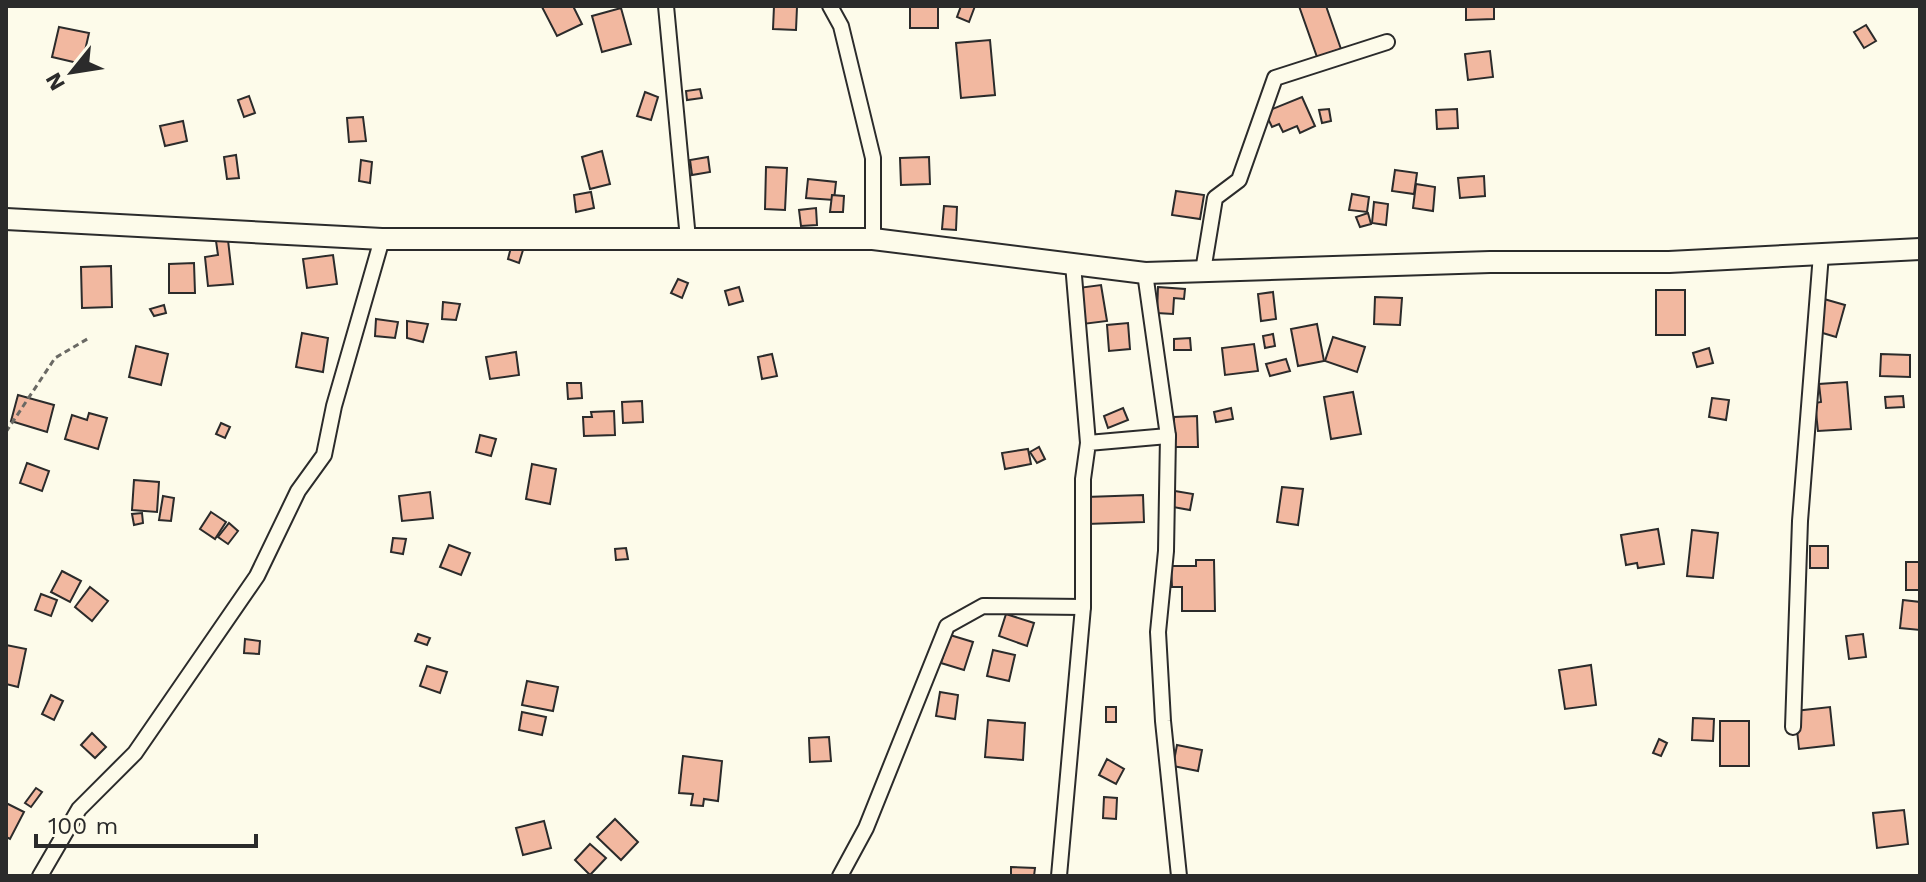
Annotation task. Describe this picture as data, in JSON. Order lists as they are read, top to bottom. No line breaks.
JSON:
{"scale_bar":"100 m","north":"bottom left"}
